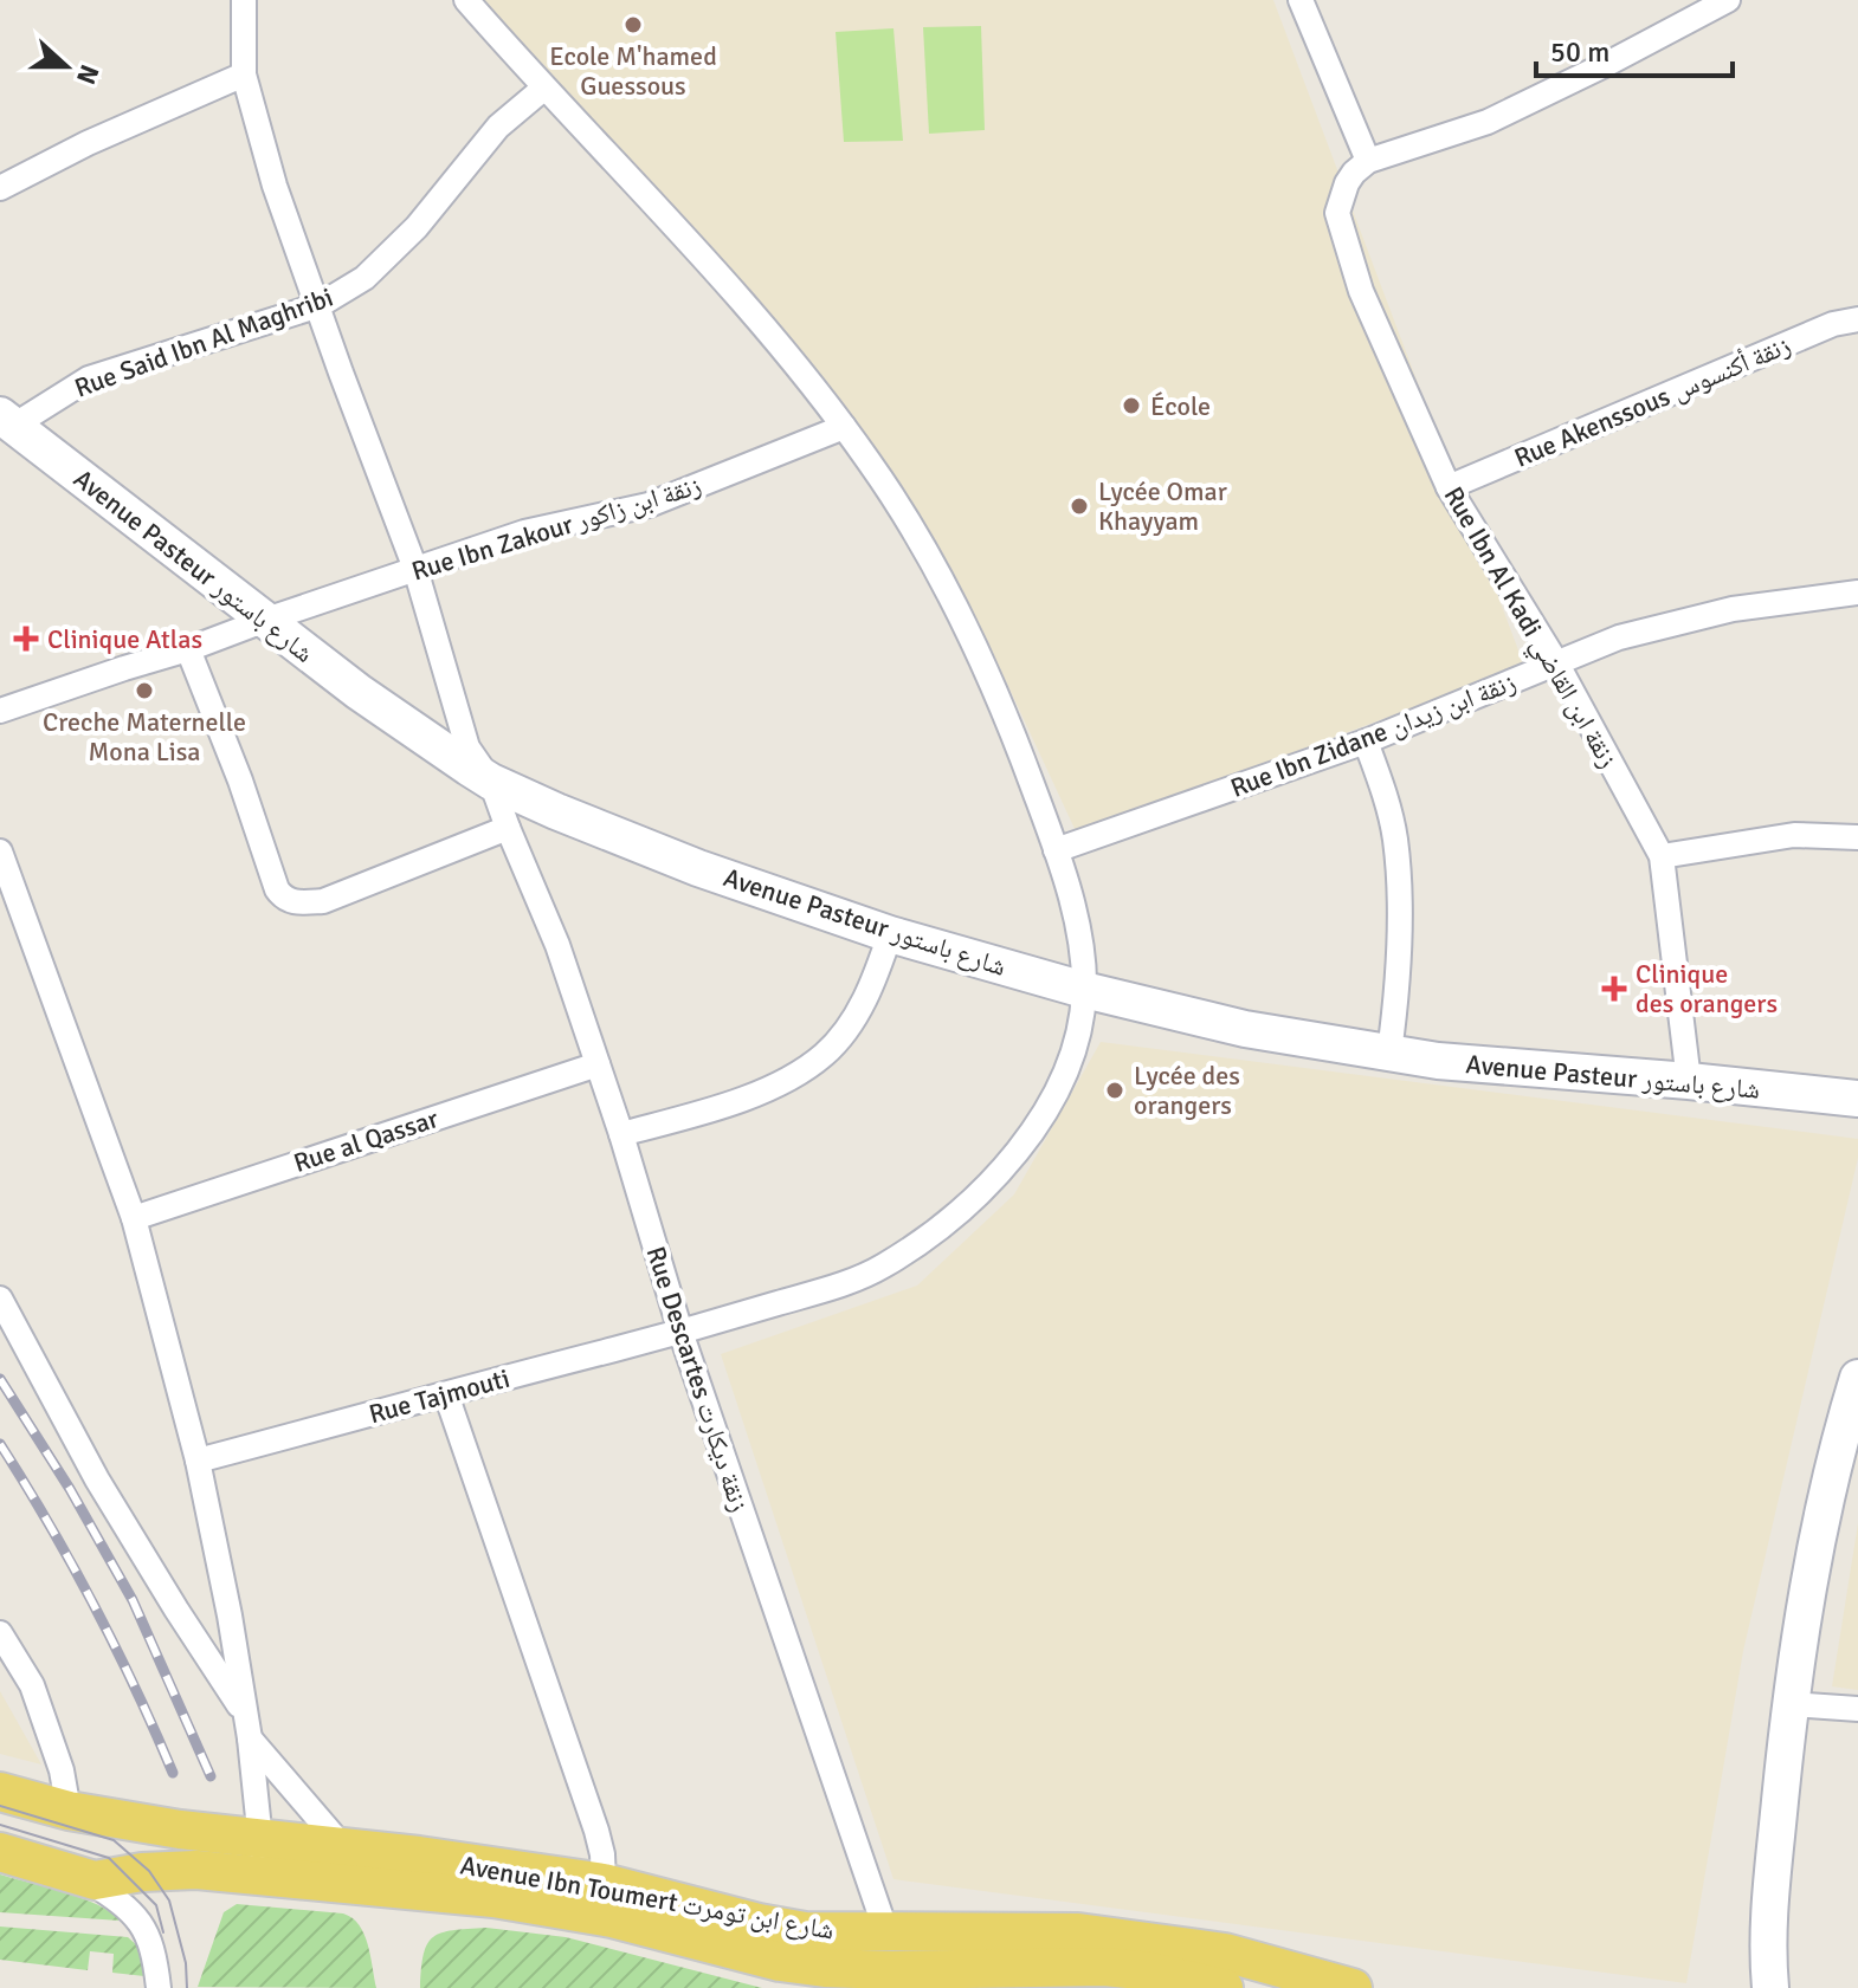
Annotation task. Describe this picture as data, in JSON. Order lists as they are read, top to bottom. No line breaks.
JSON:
{"streets":{"main road":["Avenue Ibn Toumert شارع ابن تومرت"],"street":["Rue Said Ibn Al Maghribi","Rue Akenssous زنقة أكنسوس","Rue Ibn Zakour زنقة ابن زاكور","Avenue Pasteur شارع باستور","Rue Ibn Al Kadi زنقة ابن القاضي","Rue Ibn Zidane زنقة ابن زيدان","Rue al Qassar","Rue Descartes زنقة ديكارت","Rue Tajmouti"]},"crossings":[["Rue Said Ibn Al Maghribi","Avenue Pasteur شارع باستور"],["Rue Said Ibn Al Maghribi","Rue Descartes زنقة ديكارت"],["Rue Said Ibn Al Maghribi","Rue Tajmouti"],["Rue Akenssous زنقة أكنسوس","Rue Ibn Al Kadi زنقة ابن القاضي"],["Rue Ibn Zakour زنقة ابن زاكور","Avenue Pasteur شارع باستور"],["Rue Ibn Zakour زنقة ابن زاكور","Rue Descartes زنقة ديكارت"],["Rue Ibn Zakour زنقة ابن زاكور","Rue Tajmouti"],["Avenue Pasteur شارع باستور","Rue Ibn Al Kadi زنقة ابن القاضي"],["Avenue Pasteur شارع باستور","Rue Descartes زنقة ديكارت"],["Avenue Pasteur شارع باستور","Rue Tajmouti"],["Rue Ibn Al Kadi زنقة ابن القاضي","Rue Ibn Zidane زنقة ابن زيدان"],["Rue Ibn Zidane زنقة ابن زيدان","Rue Tajmouti"],["Rue al Qassar","Rue Descartes زنقة ديكارت"],["Rue Descartes زنقة ديكارت","Rue Tajmouti"],["Rue Descartes زنقة ديكارت","Avenue Ibn Toumert شارع ابن تومرت"]],"places":{"other":["Ecole M'hamed Guessous","École","Lycée Omar Khayyam","Creche Maternelle Mona Lisa","Lycée des orangers"],"health":["Clinique Atlas","Clinique des orangers"]},"scale_bar":"50 m","north":"right"}
